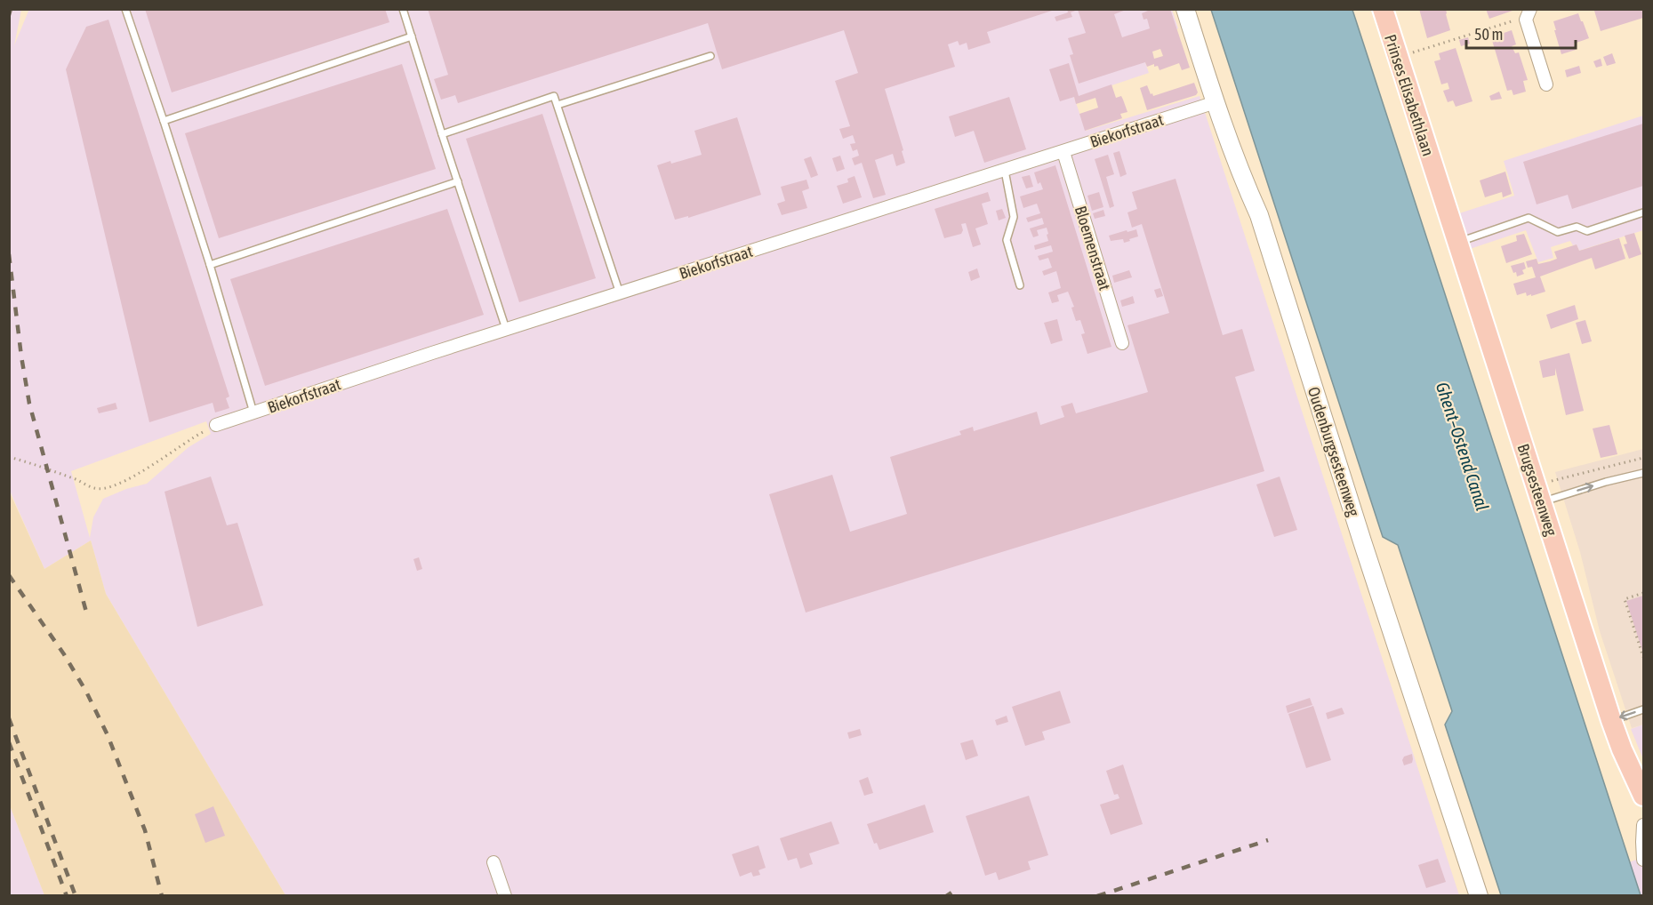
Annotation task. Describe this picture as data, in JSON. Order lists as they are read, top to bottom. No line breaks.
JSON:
{"streets":{"main road":["Prinses Elisabethlaan","Brugsesteenweg"],"street":["Biekorfstraat","Bloemenstraat","Oudenburgsesteenweg"]},"crossings":[["Prinses Elisabethlaan","Brugsesteenweg"],["Biekorfstraat","Bloemenstraat"],["Biekorfstraat","Oudenburgsesteenweg"]],"water":["Ghent–Ostend Canal"],"scale_bar":"50 m"}
